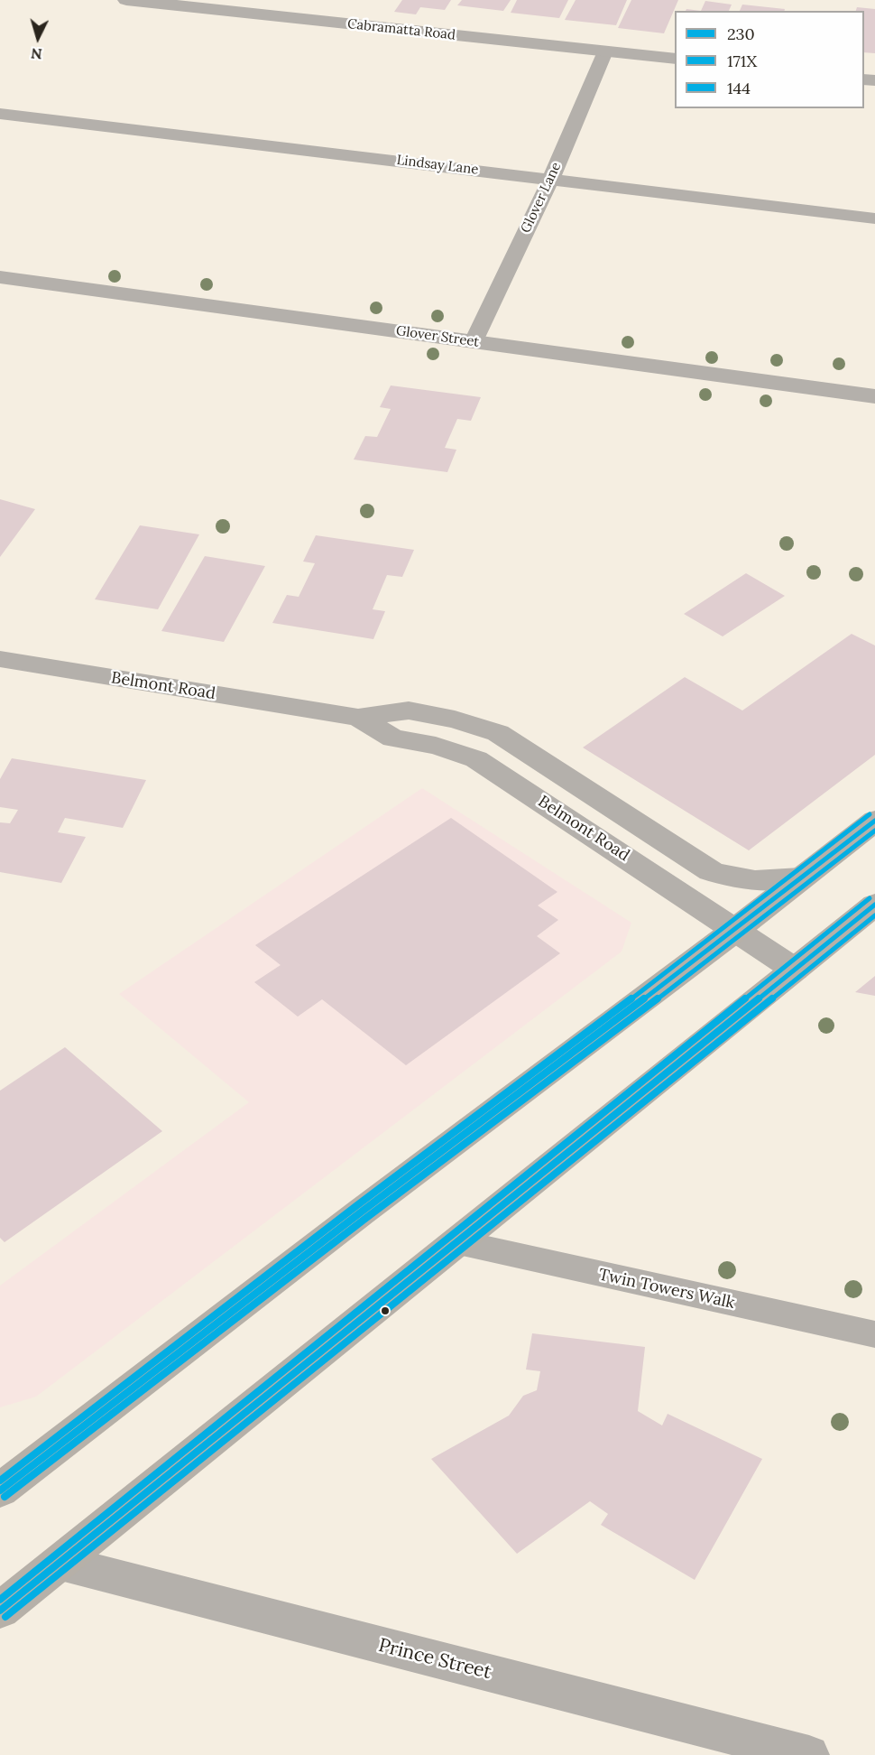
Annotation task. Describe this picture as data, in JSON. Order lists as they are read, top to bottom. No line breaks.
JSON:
{"streets":{"street":["Cabramatta Road","Glover Street","Belmont Road","Prince Street"],"lane":["Lindsay Lane","Glover Lane","Twin Towers Walk"]},"crossings":[["Cabramatta Road","Glover Lane"],["Lindsay Lane","Glover Lane"],["Glover Lane","Glover Street"]],"lines":["transit line 144","transit line 230","transit line 171X"],"legend":["230","171X","144"],"north":"bottom"}
